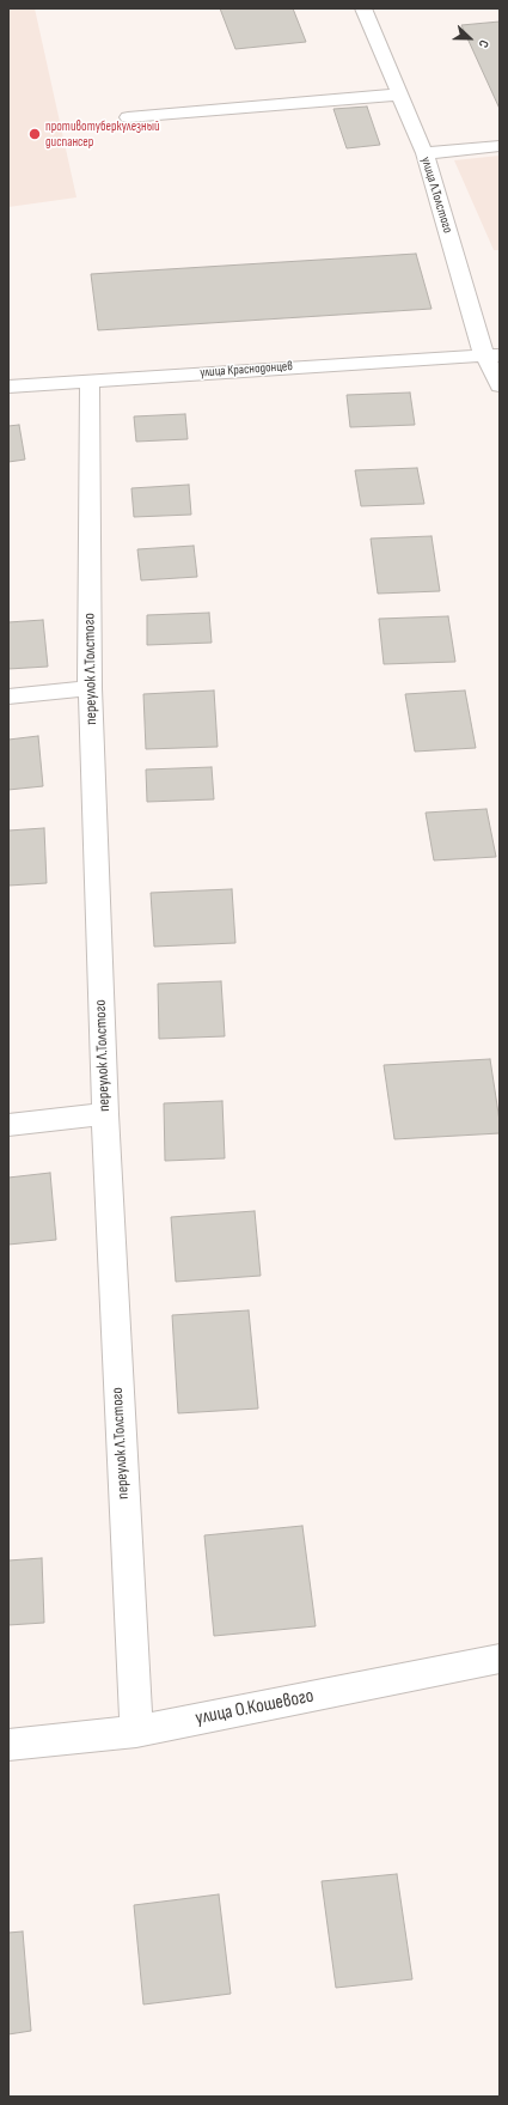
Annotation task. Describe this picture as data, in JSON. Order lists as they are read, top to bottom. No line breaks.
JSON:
{"streets":{"street":["улица Л.Толстого","улица Краснодонцев","переулок Л.Толстого","улица О.Кошевого"]},"crossings":[["улица Л.Толстого","улица Краснодонцев"],["улица Краснодонцев","переулок Л.Толстого"],["переулок Л.Толстого","улица О.Кошевого"]],"places":["противотуберкулезный диспансер"],"north":"right"}
